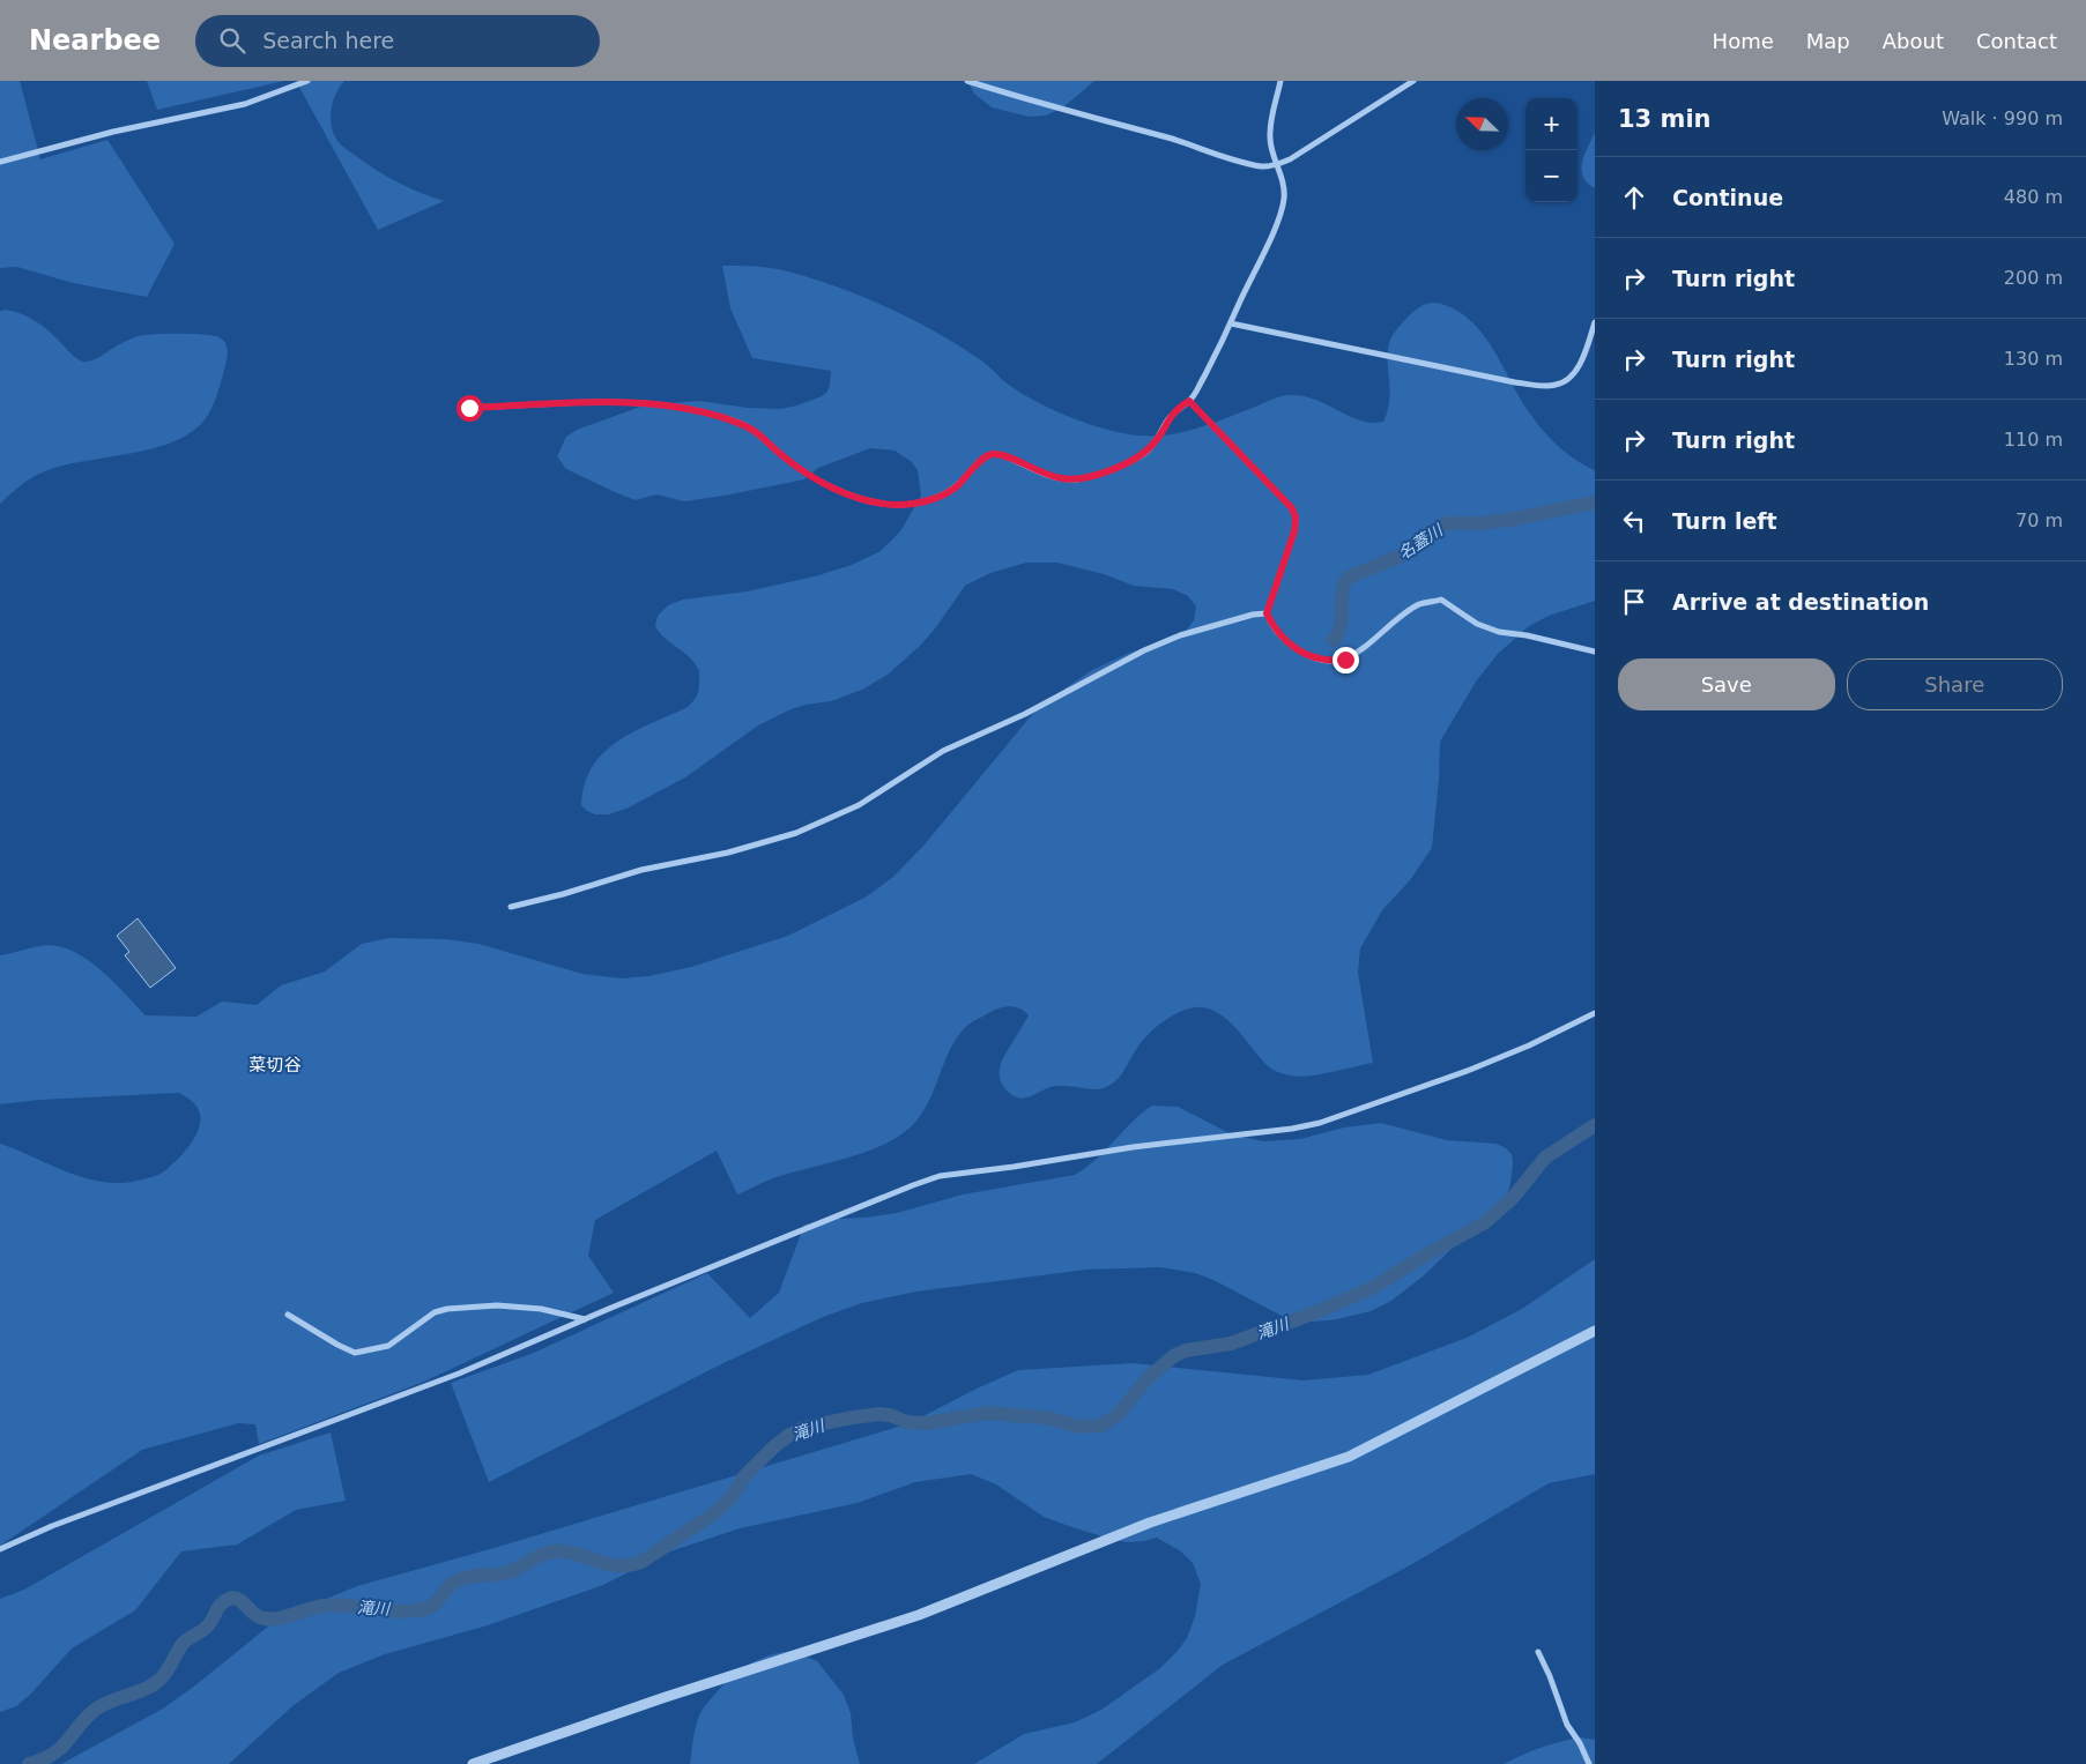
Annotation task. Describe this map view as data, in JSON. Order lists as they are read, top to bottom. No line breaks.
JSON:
{"districts":["菜切谷"],"water":["名蓋川","滝川"],"north":"top left","page":{"header":"Nearbee","search":"Search here","nav":["Home","Map","About","Contact"],"heading":["13 min","Walk · 990 m"],"map_buttons":["+","−"],"list":[["Continue","480 m"],["Turn right","200 m"],["Turn right","130 m"],["Turn right","110 m"],["Turn left","70 m"],"Arrive at destination"],"buttons":["Save","Share"]}}
